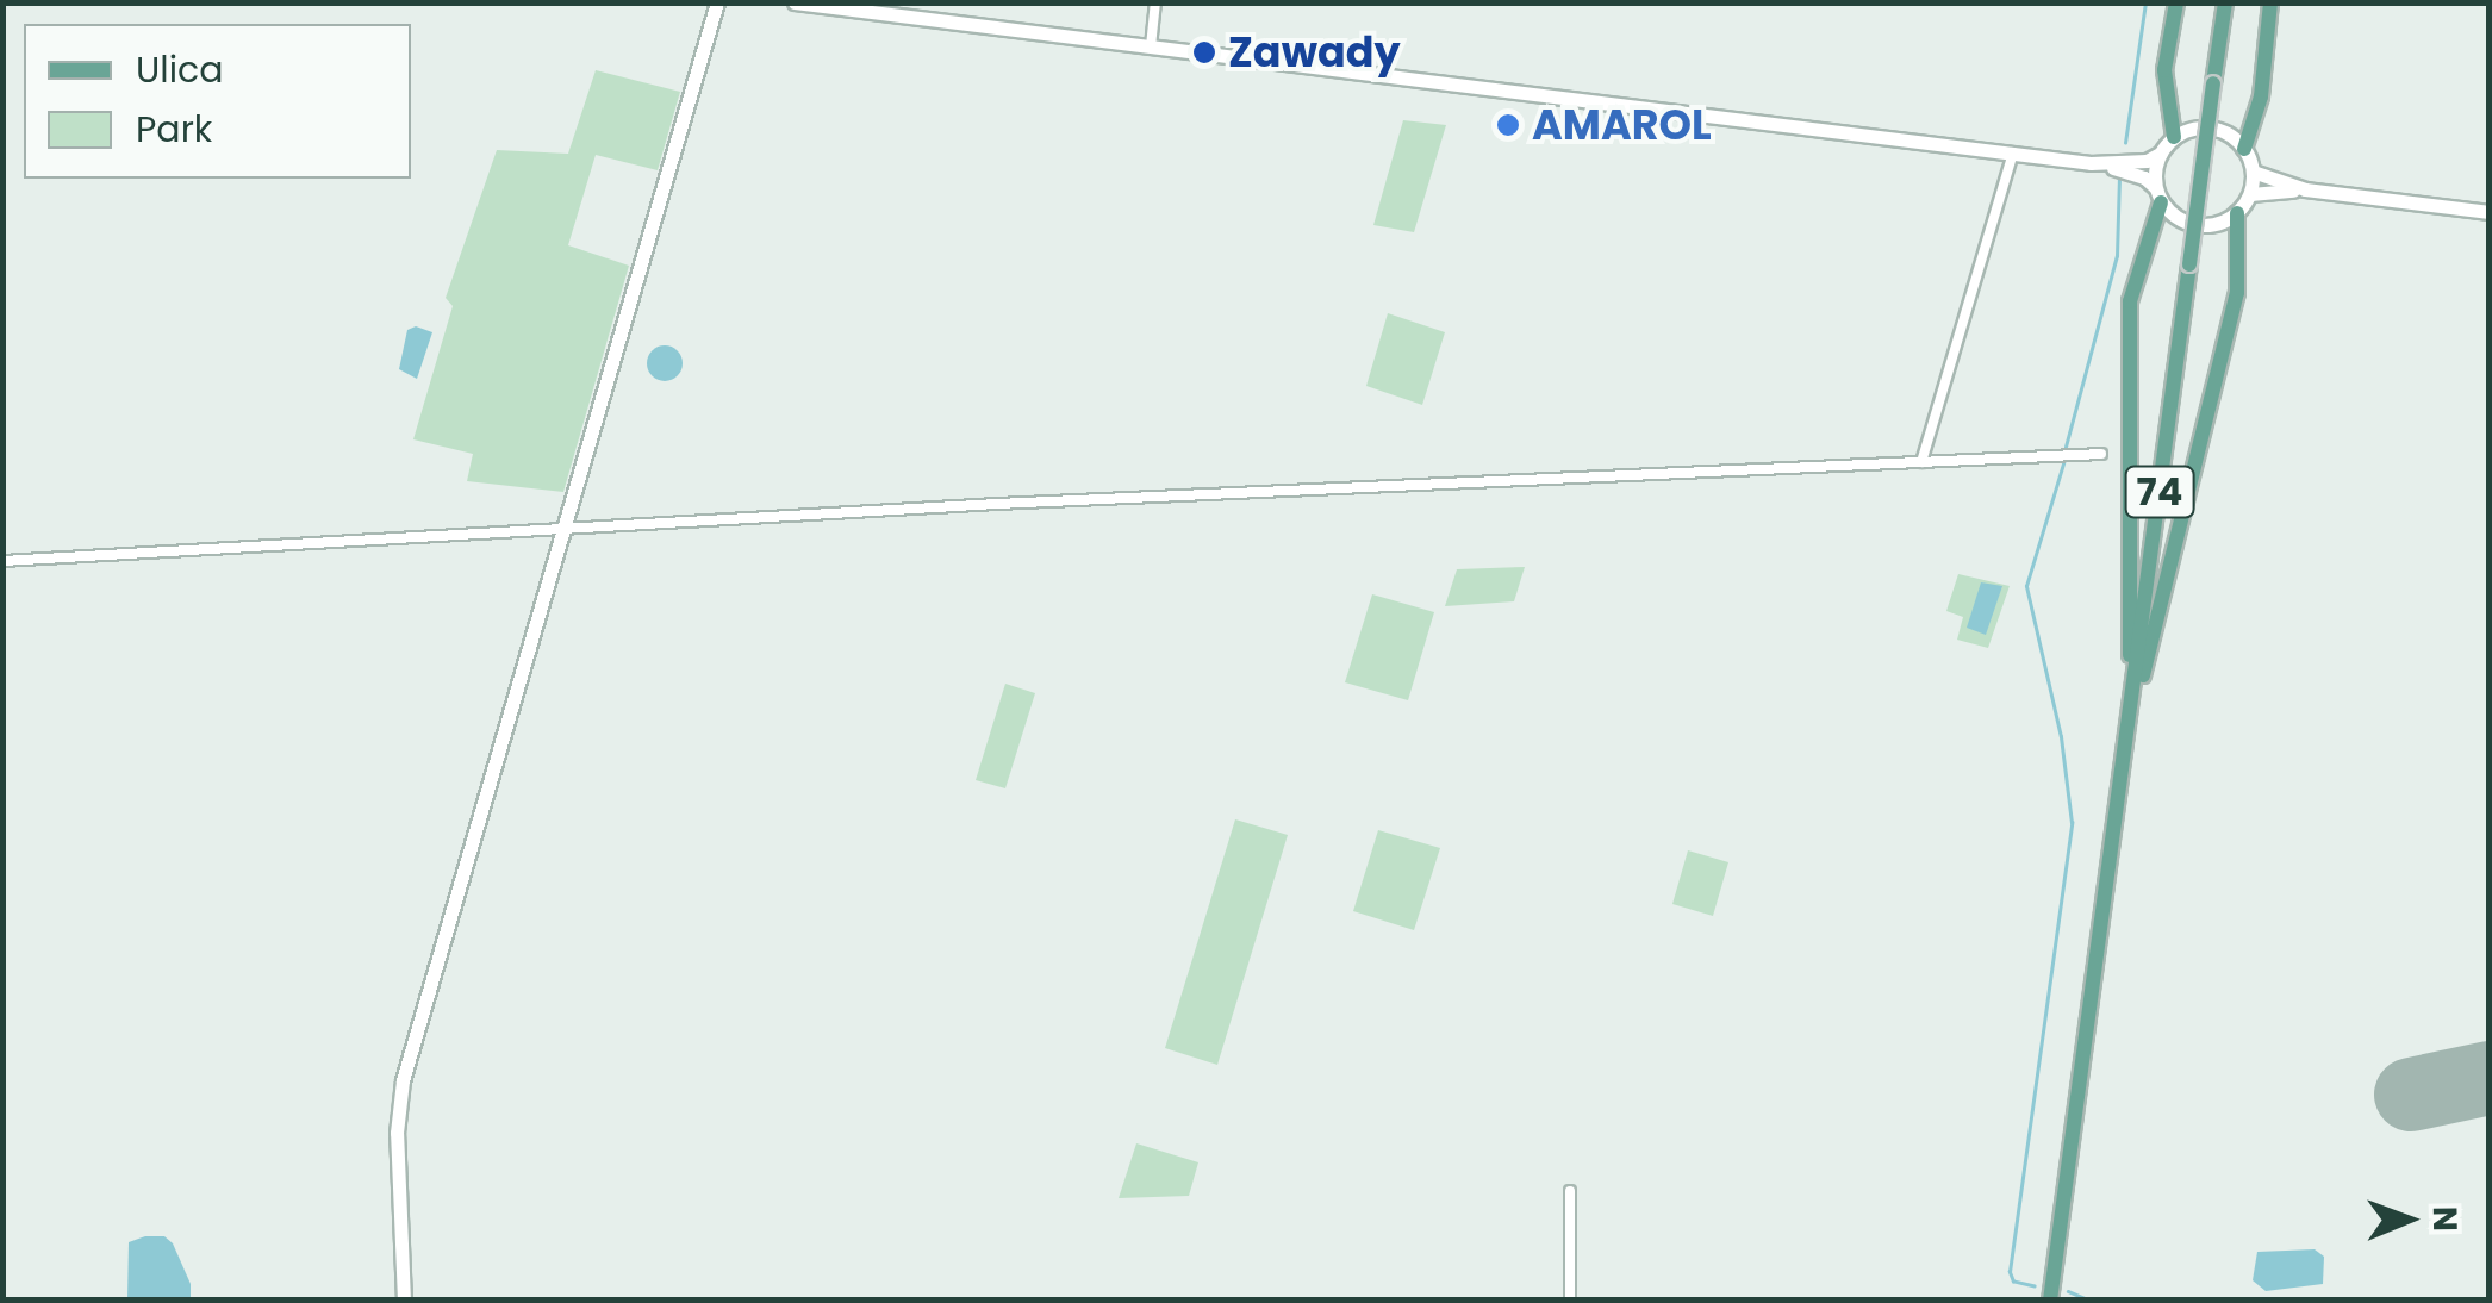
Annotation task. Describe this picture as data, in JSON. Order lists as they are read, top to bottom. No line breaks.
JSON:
{"streets":{"main road":["74"]},"places":["Zawady","AMAROL"],"legend":["Ulica","Park"],"north":"right"}
